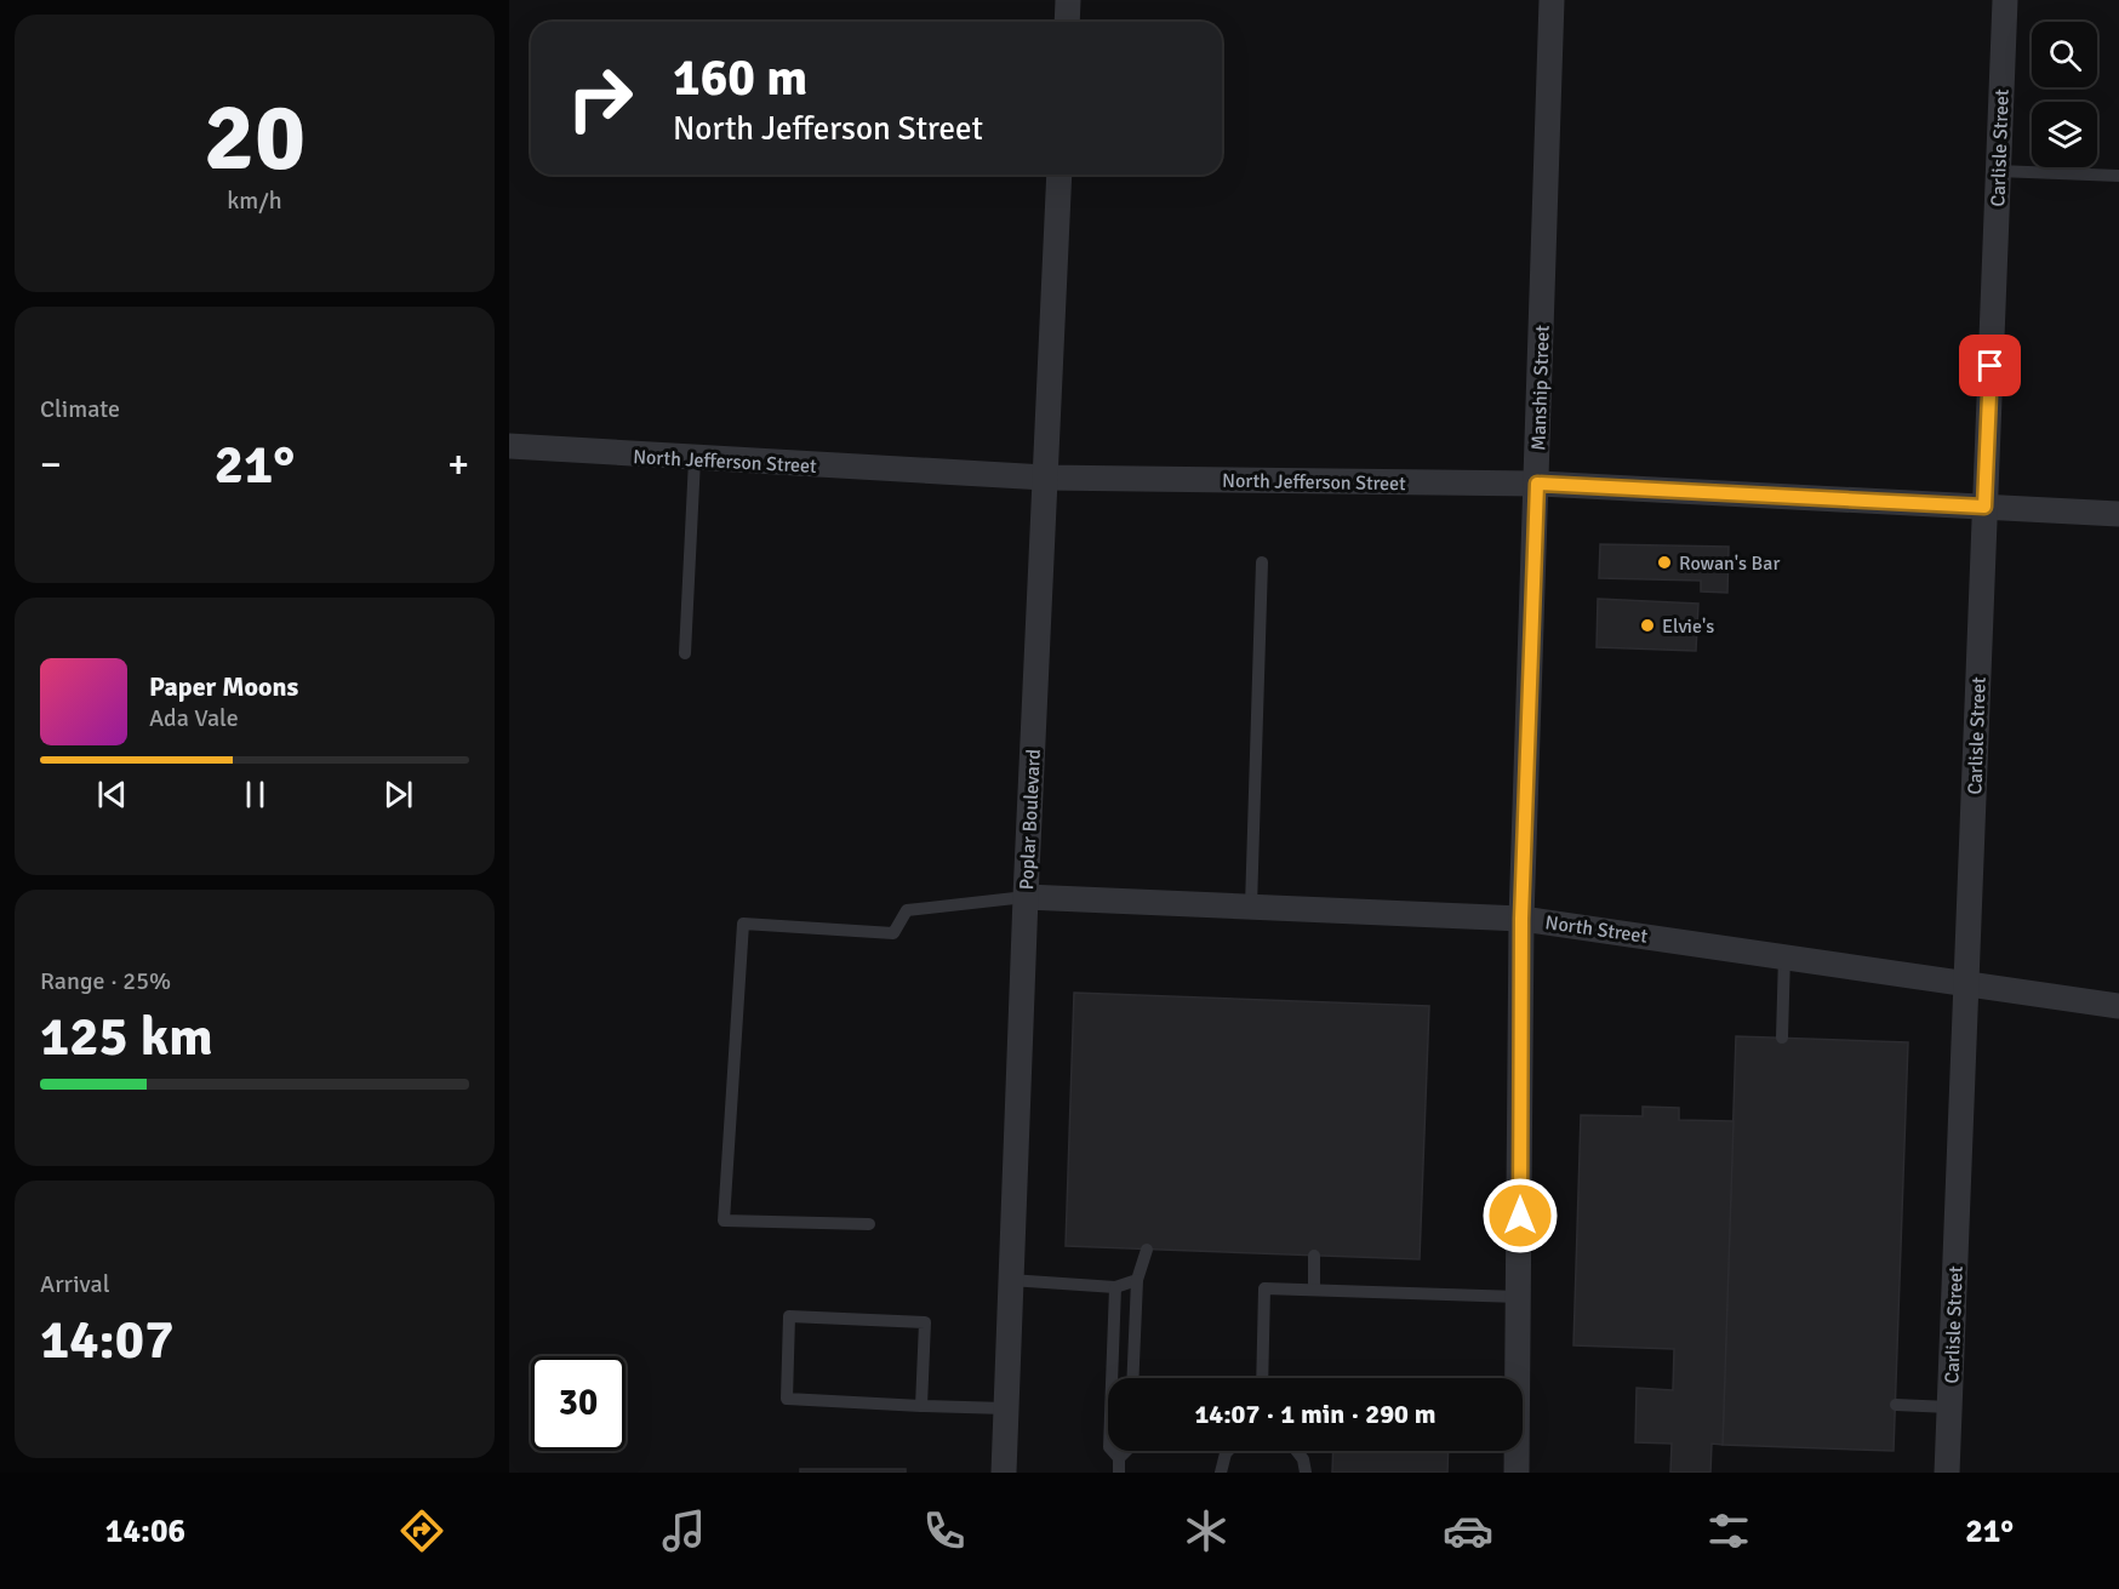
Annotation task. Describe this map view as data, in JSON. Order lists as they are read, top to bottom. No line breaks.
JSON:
{"streets":{"street":["Carlisle Street","Manship Street","North Jefferson Street","Poplar Boulevard","North Street"]},"crossings":[["Carlisle Street","North Jefferson Street"],["Carlisle Street","North Street"],["Manship Street","North Jefferson Street"],["Manship Street","North Street"],["North Jefferson Street","Poplar Boulevard"],["Poplar Boulevard","North Street"]],"places":["Rowan's Bar","Elvie's"],"page":{"tile":[["20","km/h"],"Climate",["Range · 25%","125 km"],["Arrival","14:07"]],"turn":["160 m","North Jefferson Street"],"heat":["−","21°","+"],"song":["Paper Moons","Ada Vale"],"limit":"30","trip":"14:07 · 1 min · 290 m","tabs":["14:06","21°"]}}
